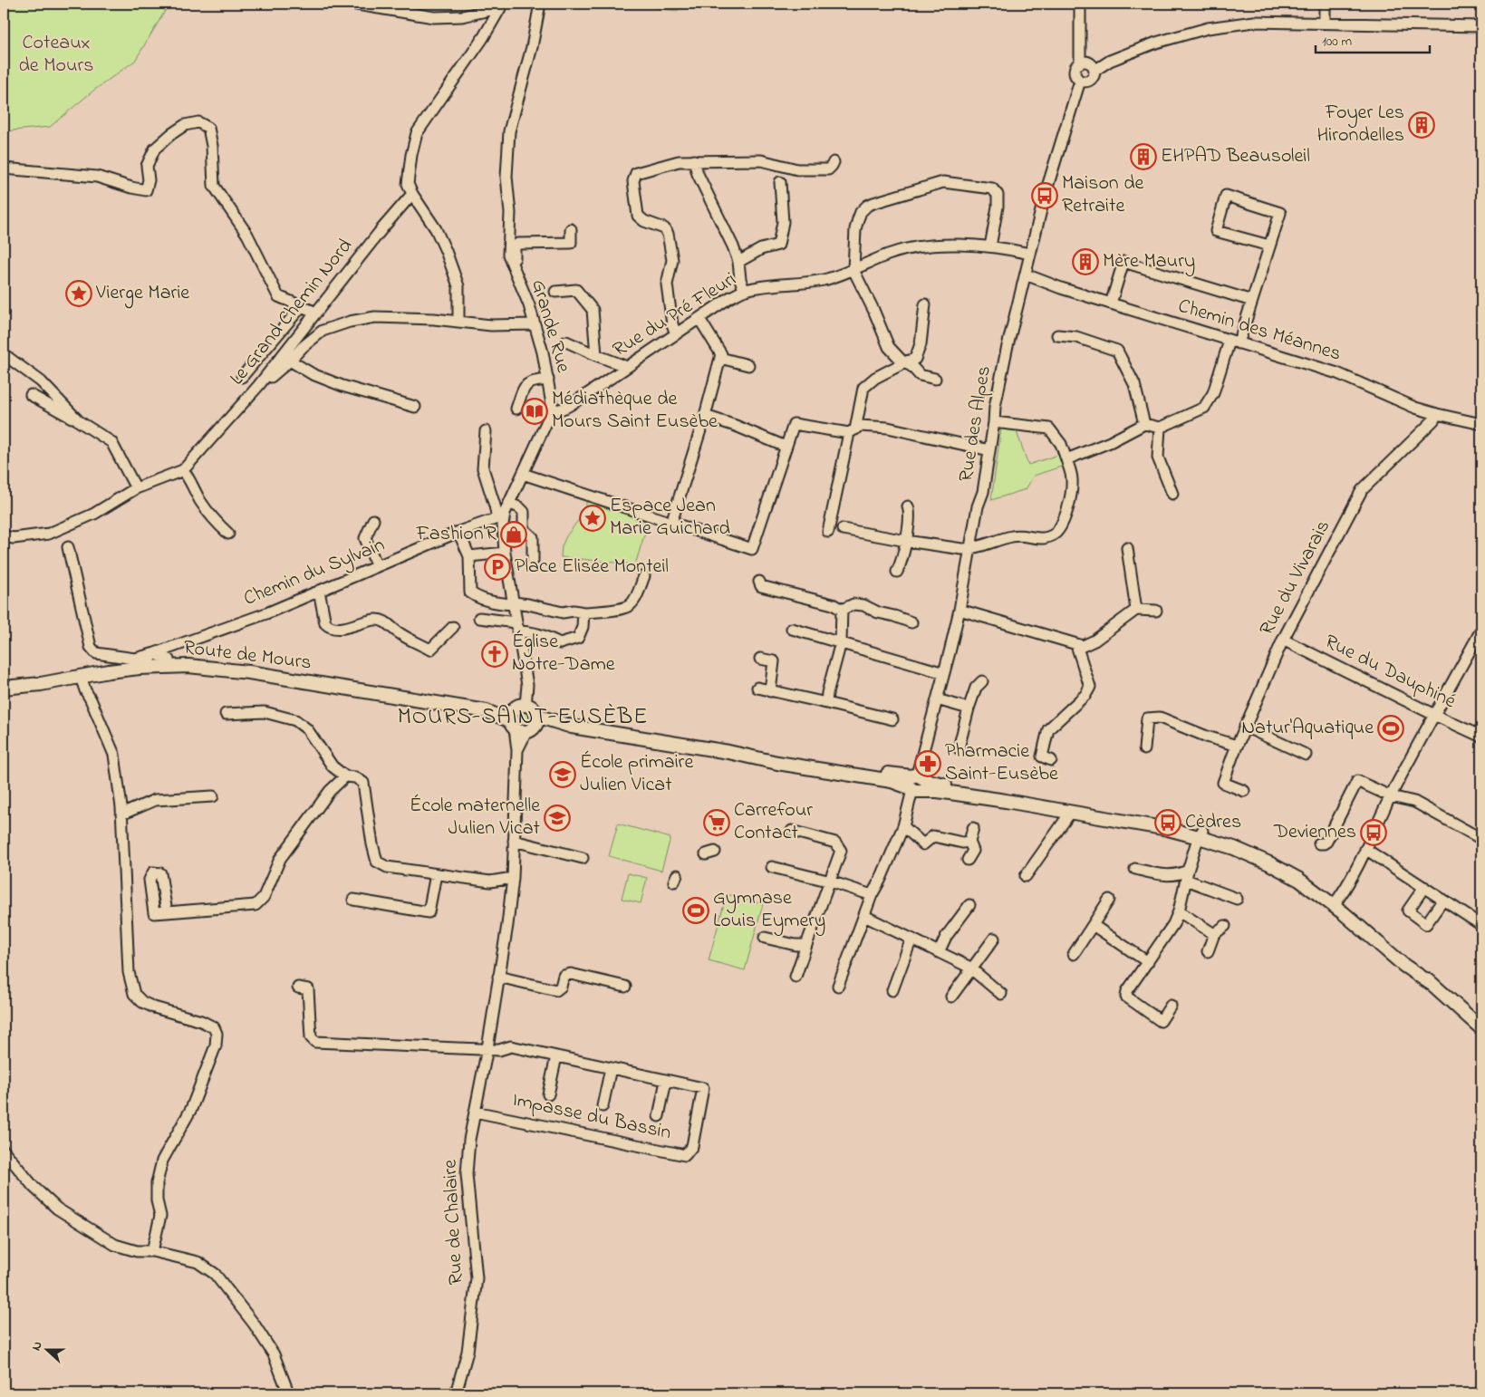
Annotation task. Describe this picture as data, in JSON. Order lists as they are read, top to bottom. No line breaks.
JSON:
{"streets":{"main road":["Route de Mours"],"street":["Le Grand Chemin Nord","Rue du Pré Fleuri","Grande Rue","Chemin des Méannes","Rue des Alpes","Chemin du Sylvain","Rue du Vivarais","Rue du Dauphiné","Impasse du Bassin","Rue de Chalaire"]},"crossings":[["Rue du Pré Fleuri","Grande Rue"],["Rue du Pré Fleuri","Rue des Alpes"],["Chemin des Méannes","Rue des Alpes"],["Chemin des Méannes","Rue du Vivarais"],["Rue du Vivarais","Rue du Dauphiné"],["Route de Mours","Rue de Chalaire"],["Impasse du Bassin","Rue de Chalaire"]],"districts":["MOURS-SAINT-EUSÈBE"],"parks":["Coteaux de Mours"],"places":{"building":["Foyer Les Hirondelles","EHPAD Beausoleil","Mère Maury"],"bus stop":["Maison de Retraite","Cèdres","Deviennes"],"place":["Vierge Marie","Espace Jean Marie Guichard"],"library":["Médiathèque de Mours Saint Eusèbe"],"shop":["Fashion'R"],"parking":["Place Elisée Monteil"],"church":["Église Notre-Dame"],"sports":["Natur'Aquatique","Gymnase Louis Eymery"],"pharmacy":["Pharmacie Saint-Eusèbe"],"school or university":["École primaire Julien Vicat","École maternelle Julien Vicat"],"supermarket":["Carrefour Contact"]},"scale_bar":"100 m","north":"left"}
